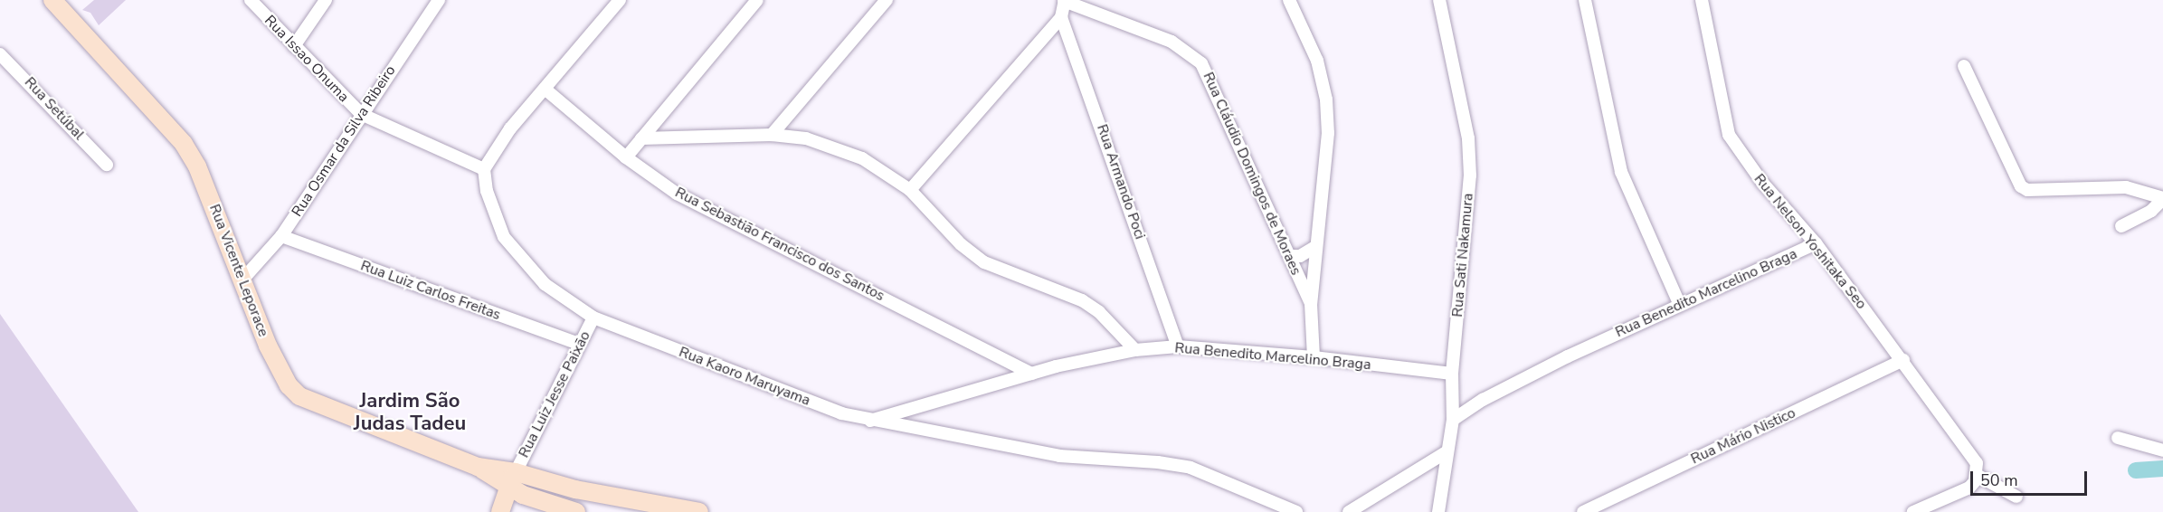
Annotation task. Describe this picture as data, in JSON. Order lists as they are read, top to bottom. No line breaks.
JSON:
{"streets":{"main road":["Rua Vicente Leporace"],"street":["Rua Issao Onuma","Rua Setúbal","Rua Osmar da Silva Ribeiro","Rua Cláudio Domingos de Moraes","Rua Armando Poci","Rua Nelson Yoshitaka Seo","Rua Sebastião Francisco dos Santos","Rua Sati Nakamura","Rua Luiz Carlos Freitas","Rua Benedito Marcelino Braga","Rua Kaoro Maruyama","Rua Luiz Jesse Paixão","Rua Mário Nistico"]},"crossings":[["Rua Issao Onuma","Rua Osmar da Silva Ribeiro"],["Rua Issao Onuma","Rua Kaoro Maruyama"],["Rua Osmar da Silva Ribeiro","Rua Vicente Leporace"],["Rua Osmar da Silva Ribeiro","Rua Luiz Carlos Freitas"],["Rua Cláudio Domingos de Moraes","Rua Armando Poci"],["Rua Armando Poci","Rua Benedito Marcelino Braga"],["Rua Nelson Yoshitaka Seo","Rua Benedito Marcelino Braga"],["Rua Nelson Yoshitaka Seo","Rua Mário Nistico"],["Rua Sebastião Francisco dos Santos","Rua Benedito Marcelino Braga"],["Rua Sati Nakamura","Rua Benedito Marcelino Braga"],["Rua Vicente Leporace","Rua Luiz Jesse Paixão"],["Rua Luiz Carlos Freitas","Rua Luiz Jesse Paixão"],["Rua Benedito Marcelino Braga","Rua Kaoro Maruyama"],["Rua Kaoro Maruyama","Rua Luiz Jesse Paixão"]],"districts":["Jardim São Judas Tadeu"],"scale_bar":"50 m"}
